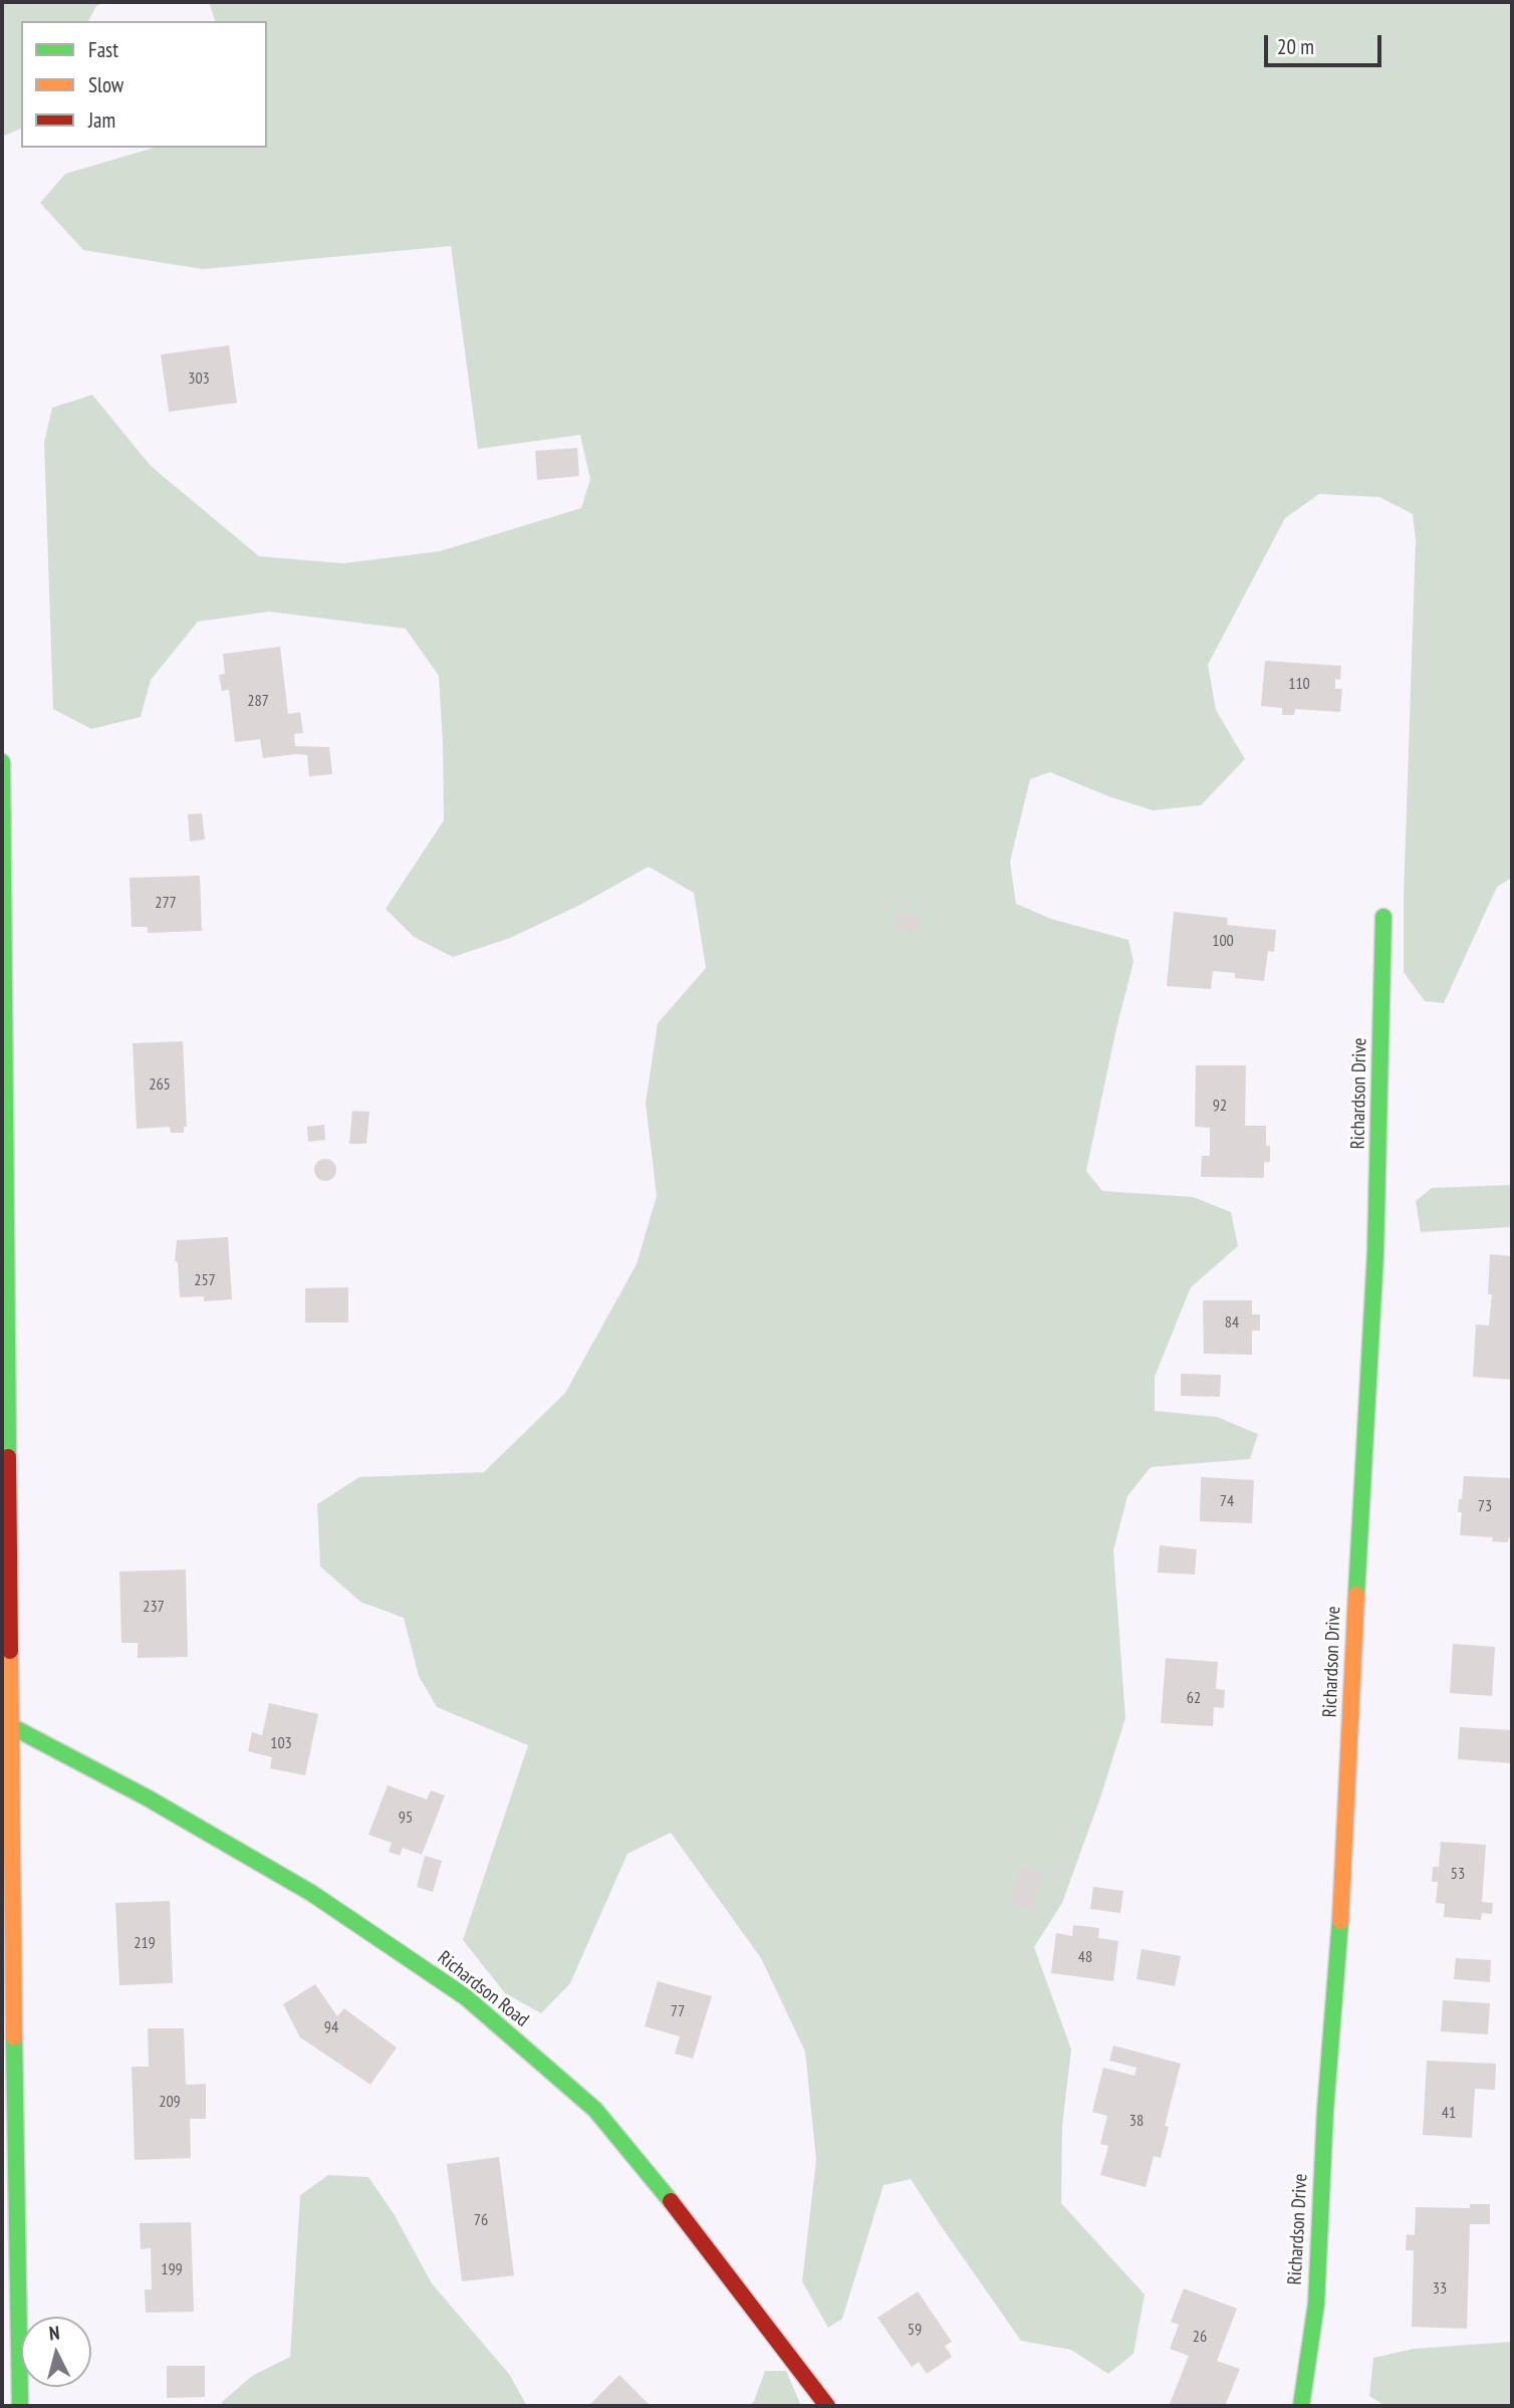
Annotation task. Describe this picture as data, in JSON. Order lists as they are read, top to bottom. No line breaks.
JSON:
{"streets":{"street":["Richardson Drive","Richardson Road"]},"house_numbers":["303","110","287","277","100","265","92","257","84","74","73","237","62","103","95","53","219","48","77","94","209","41","38","76","199","33","59","26"],"legend":["Fast","Slow","Jam"],"scale_bar":"20 m","north":"top"}
